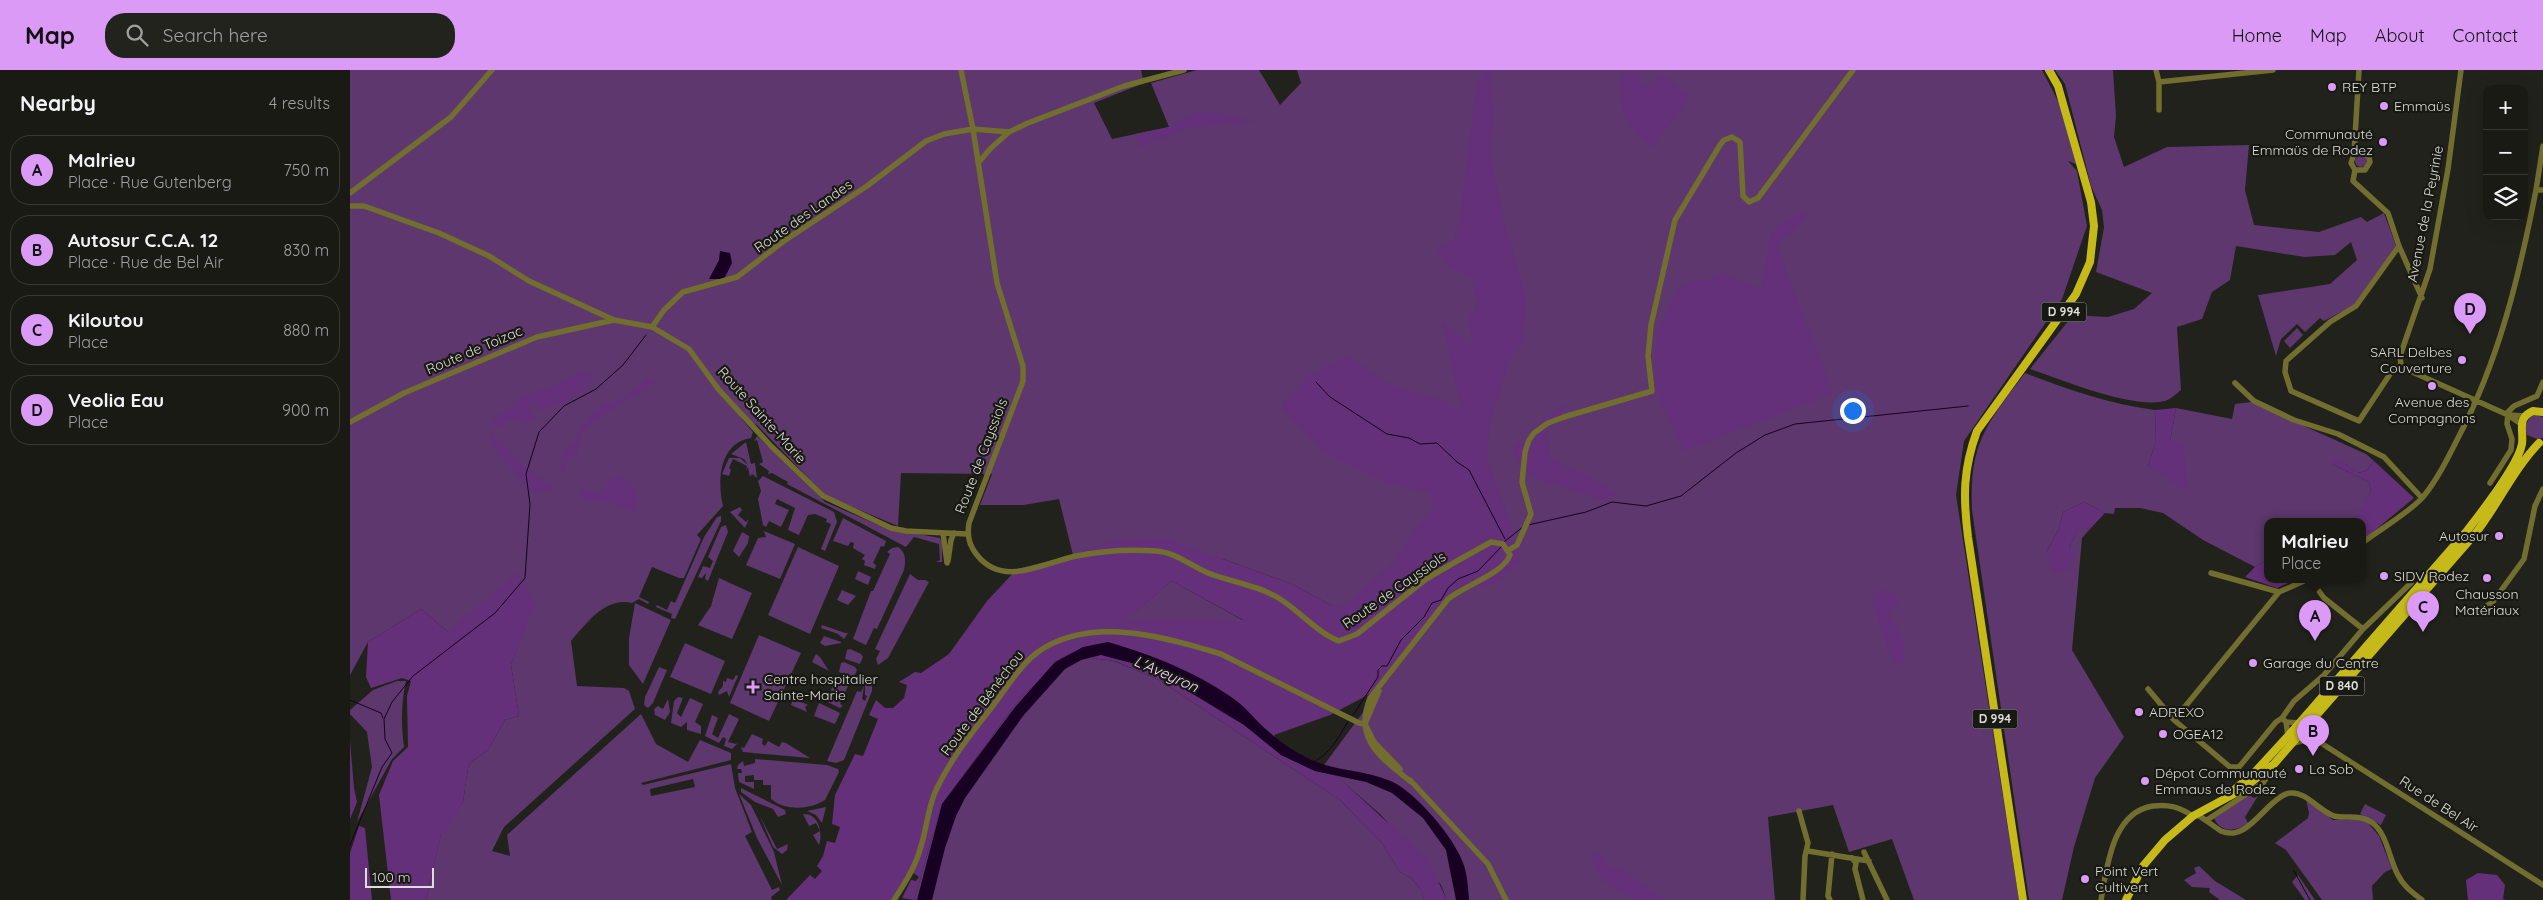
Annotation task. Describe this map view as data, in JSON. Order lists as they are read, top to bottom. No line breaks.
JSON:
{"streets":{"main road":["D 994","D 840"],"street":["Avenue de la Peyrinie","Route des Landes","Route de Toizac","Route Sainte-Marie","Route de Cayssiols","Route de Bénéchou","Rue de Bel Air"]},"crossings":[["Route des Landes","Route Sainte-Marie"],["Route des Landes","Route de Cayssiols"],["Route de Toizac","Route Sainte-Marie"],["Route Sainte-Marie","Route de Cayssiols"],["D 840","Rue de Bel Air"]],"water":["L'Aveyron"],"places":{"other":["REY BTP","Emmaüs","Communauté Emmaüs de Rodez","SARL Delbes Couverture","Avenue des Compagnons","Autosur","SIDV Rodez","Chausson Matériaux","Garage du Centre","ADREXO","OGEA12","La Sob","Dépot Communauté Emmaus de Rodez","Point Vert Cultivert"],"health":["Centre hospitalier Sainte-Marie"]},"scale_bar":"100 m","page":{"header":"Map","search":"Search here","nav":["Home","Map","About","Contact"],"heading":["Nearby","4 results"],"map_buttons":["+","−"],"list":[{"mark":"A","name":"Malrieu","note":"Place · Rue Gutenberg","value":"750 m"},{"mark":"B","name":"Autosur C.C.A. 12","note":"Place · Rue de Bel Air","value":"830 m"},{"mark":"C","name":"Kiloutou","note":"Place","value":"880 m"},{"mark":"D","name":"Veolia Eau","note":"Place","value":"900 m"}],"pins":["D","C","A","B"],"popup":["Malrieu","Place"],"scale":"100 m"}}
